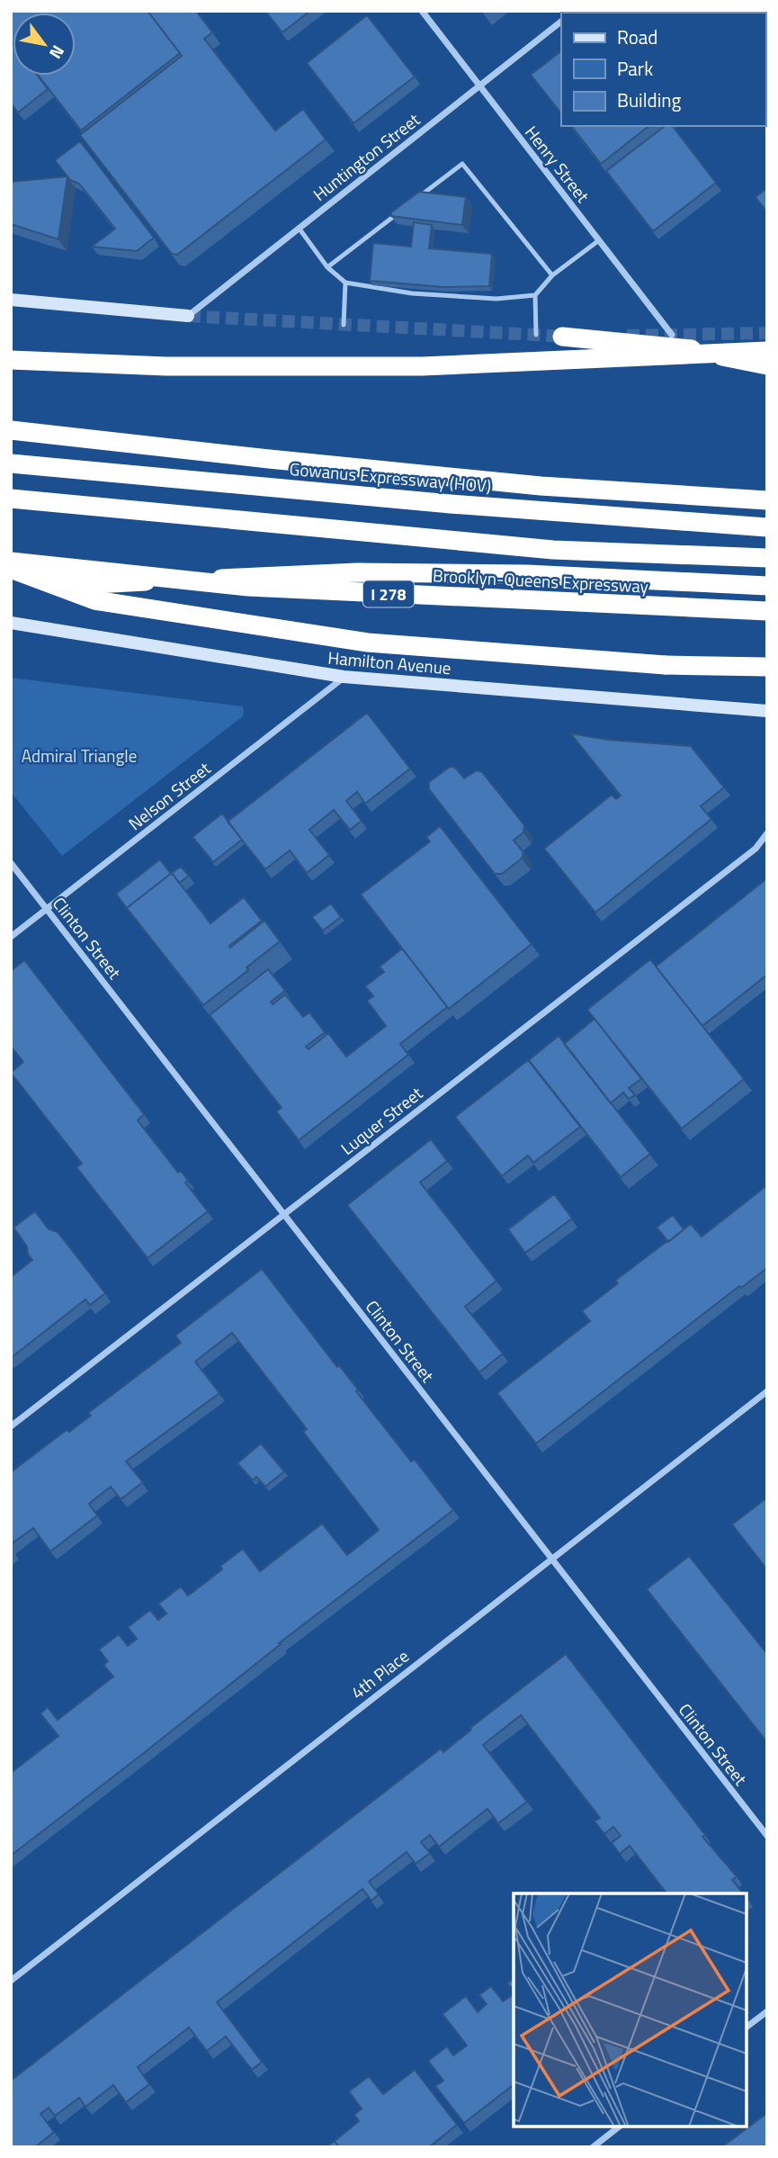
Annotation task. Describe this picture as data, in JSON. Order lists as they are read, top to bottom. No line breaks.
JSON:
{"streets":{"highway":["Gowanus Expressway (HOV)","Brooklyn-Queens Expressway","I 278"],"main road":["Hamilton Avenue"],"street":["Huntington Street","Henry Street","Nelson Street","Clinton Street","Luquer Street","4th Place"]},"crossings":[["Huntington Street","Henry Street"],["Hamilton Avenue","Nelson Street"],["Nelson Street","Clinton Street"],["Clinton Street","Luquer Street"],["Clinton Street","4th Place"]],"parks":["Admiral Triangle"],"legend":["Road","Park","Building"],"north":"bottom right"}
